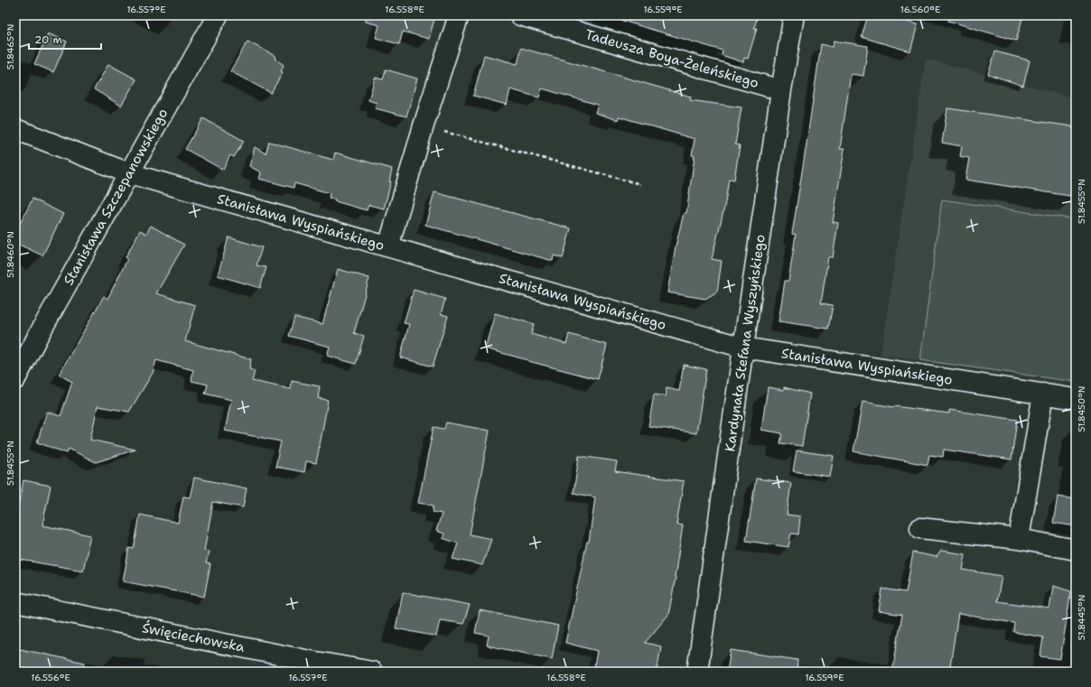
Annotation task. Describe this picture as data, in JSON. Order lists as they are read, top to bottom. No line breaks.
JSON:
{"streets":{"street":["Tadeusza Boya-Żeleńskiego","Stanisława Szczepanowskiego","Stanisława Wyspiańskiego","Kardynała Stefana Wyszyńskiego","Święciechowska"]},"crossings":[["Tadeusza Boya-Żeleńskiego","Kardynała Stefana Wyszyńskiego"],["Stanisława Szczepanowskiego","Stanisława Wyspiańskiego"],["Stanisława Wyspiańskiego","Kardynała Stefana Wyszyńskiego"]],"scale_bar":"20 m","coordinates":["16.557°E","16.558°E","16.559°E","16.560°E","51.8465°N","51.8455°N","51.8460°N","51.8450°N","51.8445°N","16.556°E"]}
